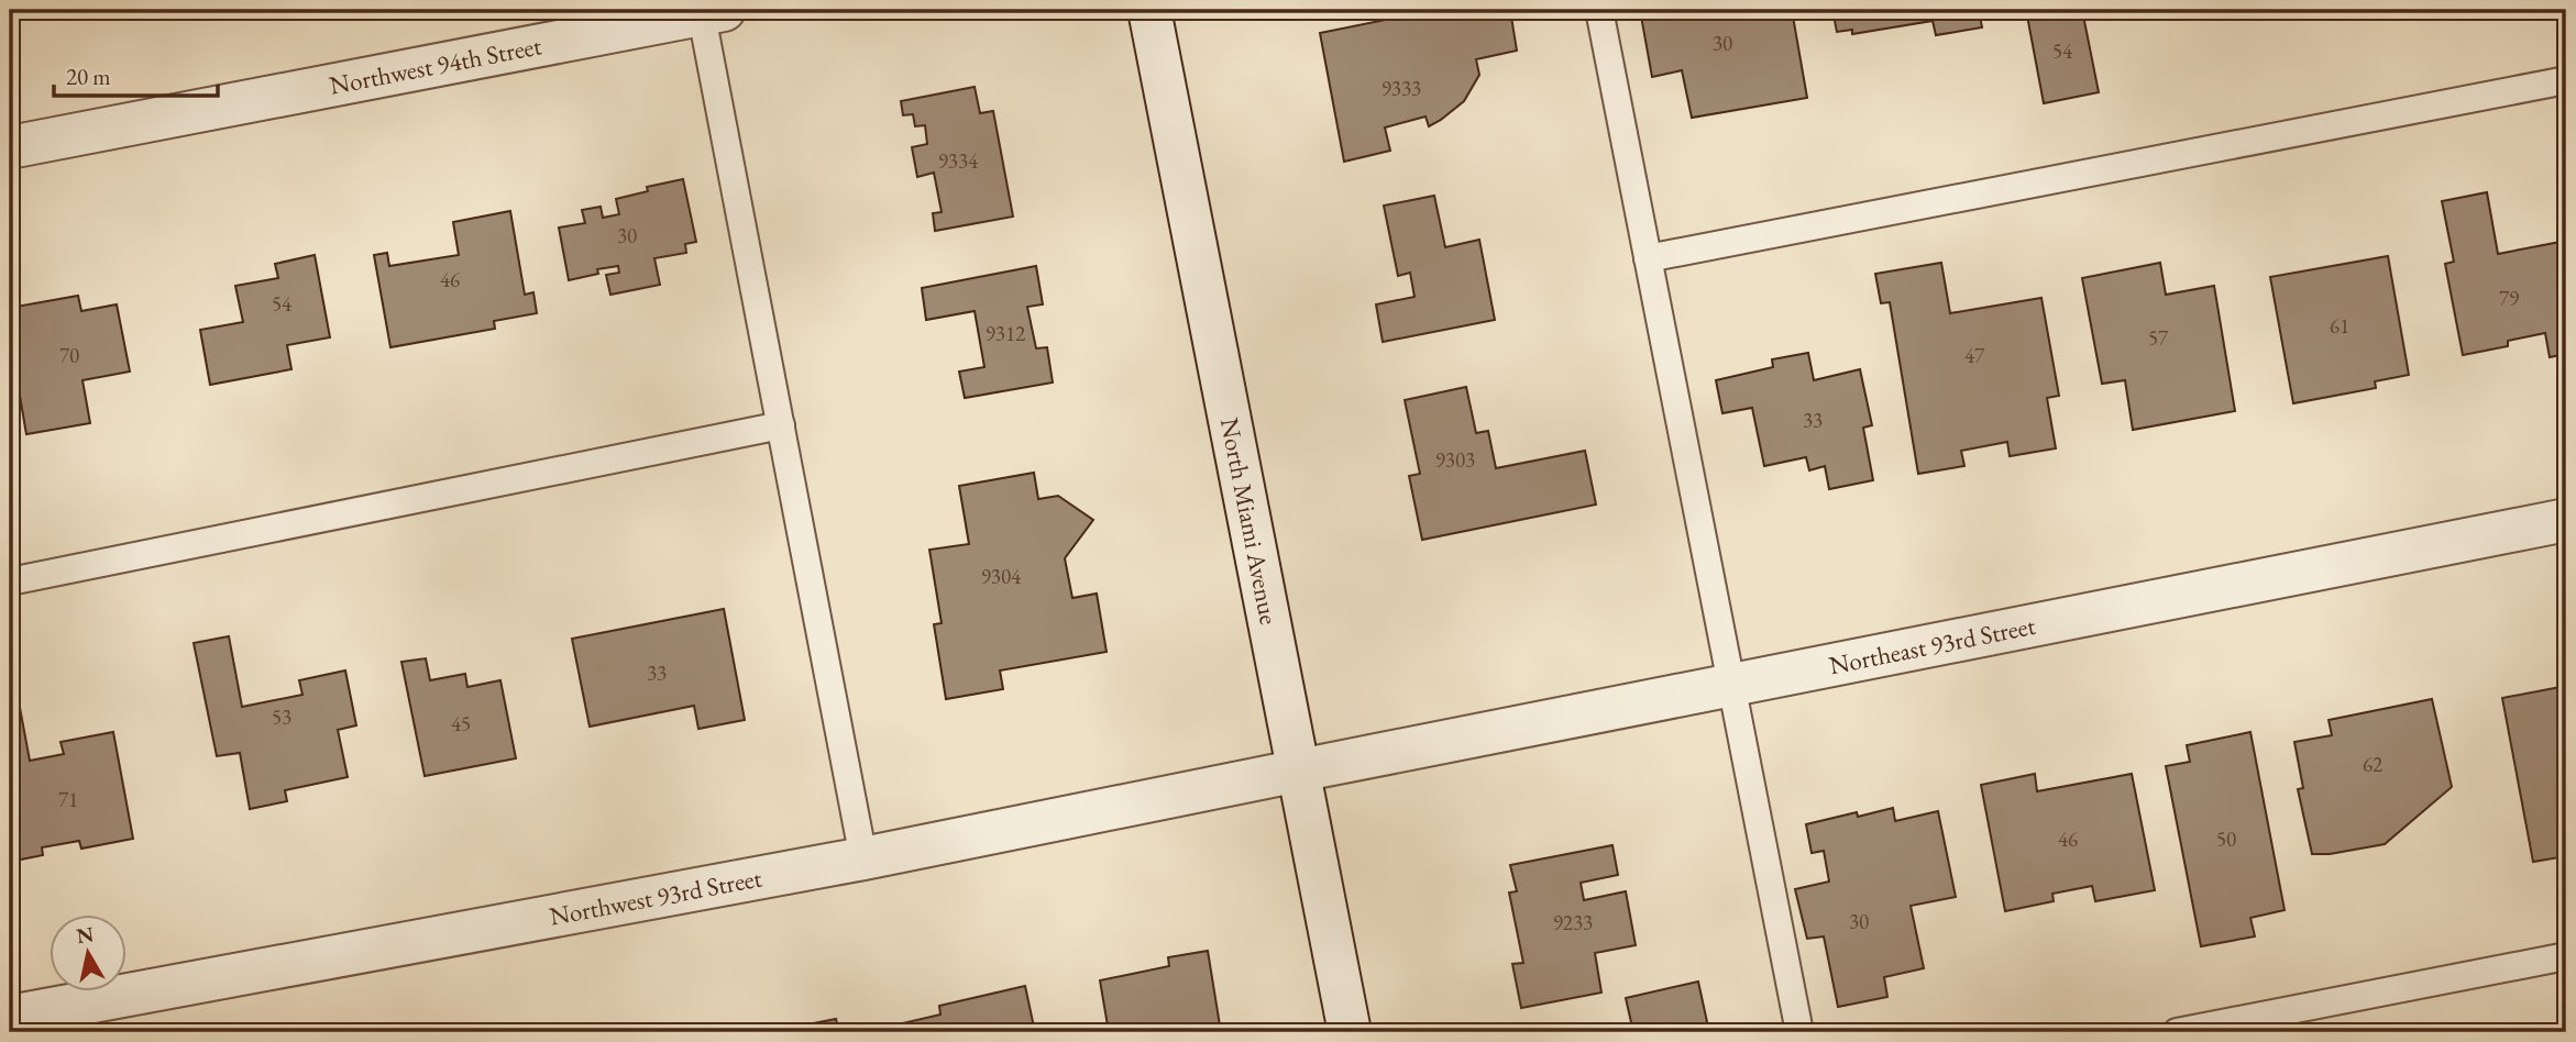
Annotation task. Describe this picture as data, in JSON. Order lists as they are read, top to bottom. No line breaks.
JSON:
{"streets":{"street":["Northwest 94th Street","North Miami Avenue","Northeast 93rd Street","Northwest 93rd Street"]},"crossings":[["North Miami Avenue","Northeast 93rd Street"],["North Miami Avenue","Northwest 93rd Street"],["Northeast 93rd Street","Northwest 93rd Street"]],"house_numbers":["30","54","9333","9334","30","46","79","54","61","9312","57","70","47","33","9303","9304","33","53","45","62","71","46","50","30","9233"],"scale_bar":"20 m","north":"top"}
